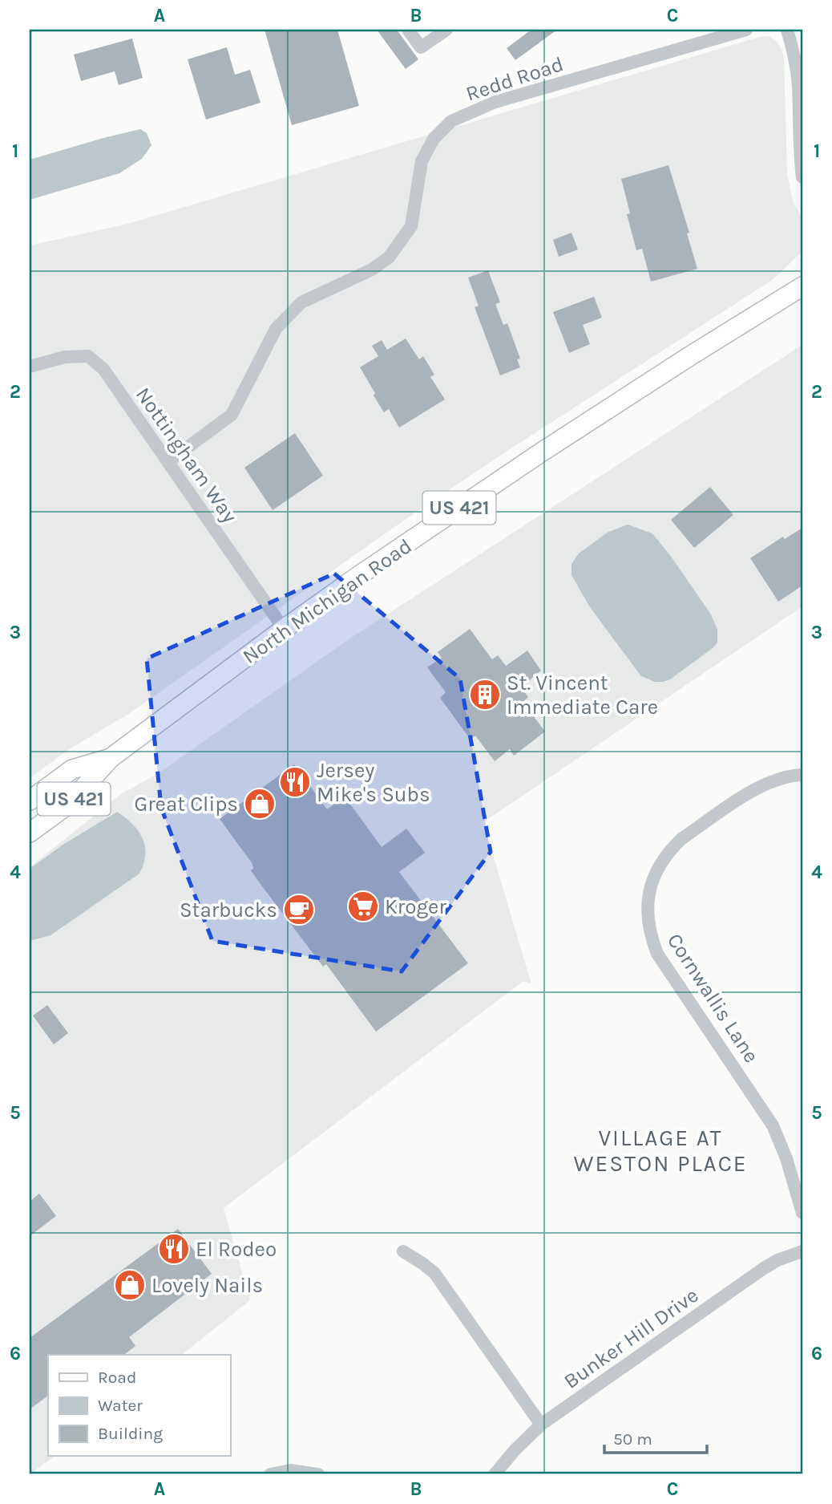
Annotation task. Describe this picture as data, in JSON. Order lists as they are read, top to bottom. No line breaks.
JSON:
{"streets":{"main road":["US 421","North Michigan Road"],"street":["Redd Road","Nottingham Way","Cornwallis Lane","Bunker Hill Drive"]},"crossings":[["Redd Road","Nottingham Way"],["Nottingham Way","North Michigan Road"]],"districts":["VILLAGE AT WESTON PLACE"],"places":{"building":["St. Vincent Immediate Care"],"restaurant":["Jersey Mike's Subs","El Rodeo"],"shop":["Great Clips","Lovely Nails"],"supermarket":["Kroger"],"cafe":["Starbucks"]},"legend":["Road","Water","Building"],"scale_bar":"50 m","grid":{"columns":["A","B","C"],"rows":["1","2","3","4","5","6"]}}
